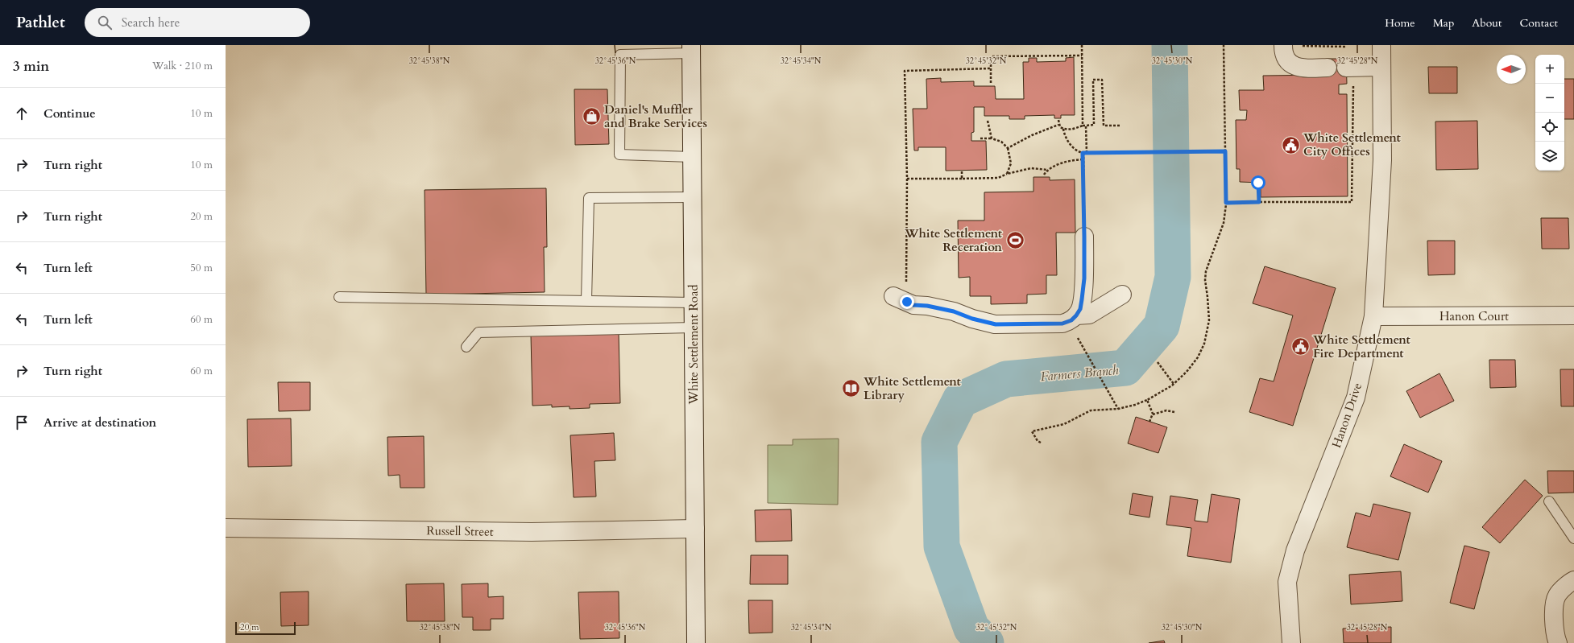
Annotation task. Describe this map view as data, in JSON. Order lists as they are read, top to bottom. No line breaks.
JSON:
{"streets":{"street":["Hanon Court","White Settlement Road","Hanon Drive","Russell Street"]},"crossings":[["Hanon Court","Hanon Drive"],["White Settlement Road","Russell Street"]],"water":["Farmers Branch"],"places":{"shop":["Daniel's Muffler and Brake Services"],"public building":["White Settlement City Offices","White Settlement Fire Department"],"sports":["White Settlement Receration"],"library":["White Settlement Library"]},"scale_bar":"20 m","north":"left","page":{"header":"Pathlet","search":"Search here","nav":["Home","Map","About","Contact"],"heading":["3 min","Walk · 210 m"],"map_buttons":["+","−"],"list":[["Continue","10 m"],["Turn right","10 m"],["Turn right","20 m"],["Turn left","50 m"],["Turn left","60 m"],["Turn right","60 m"],"Arrive at destination"],"scale":"20 m"},"coordinates":["32°45'38\"N","32°45'36\"N","32°45'34\"N","32°45'32\"N","32°45'30\"N","32°45'28\"N"]}
